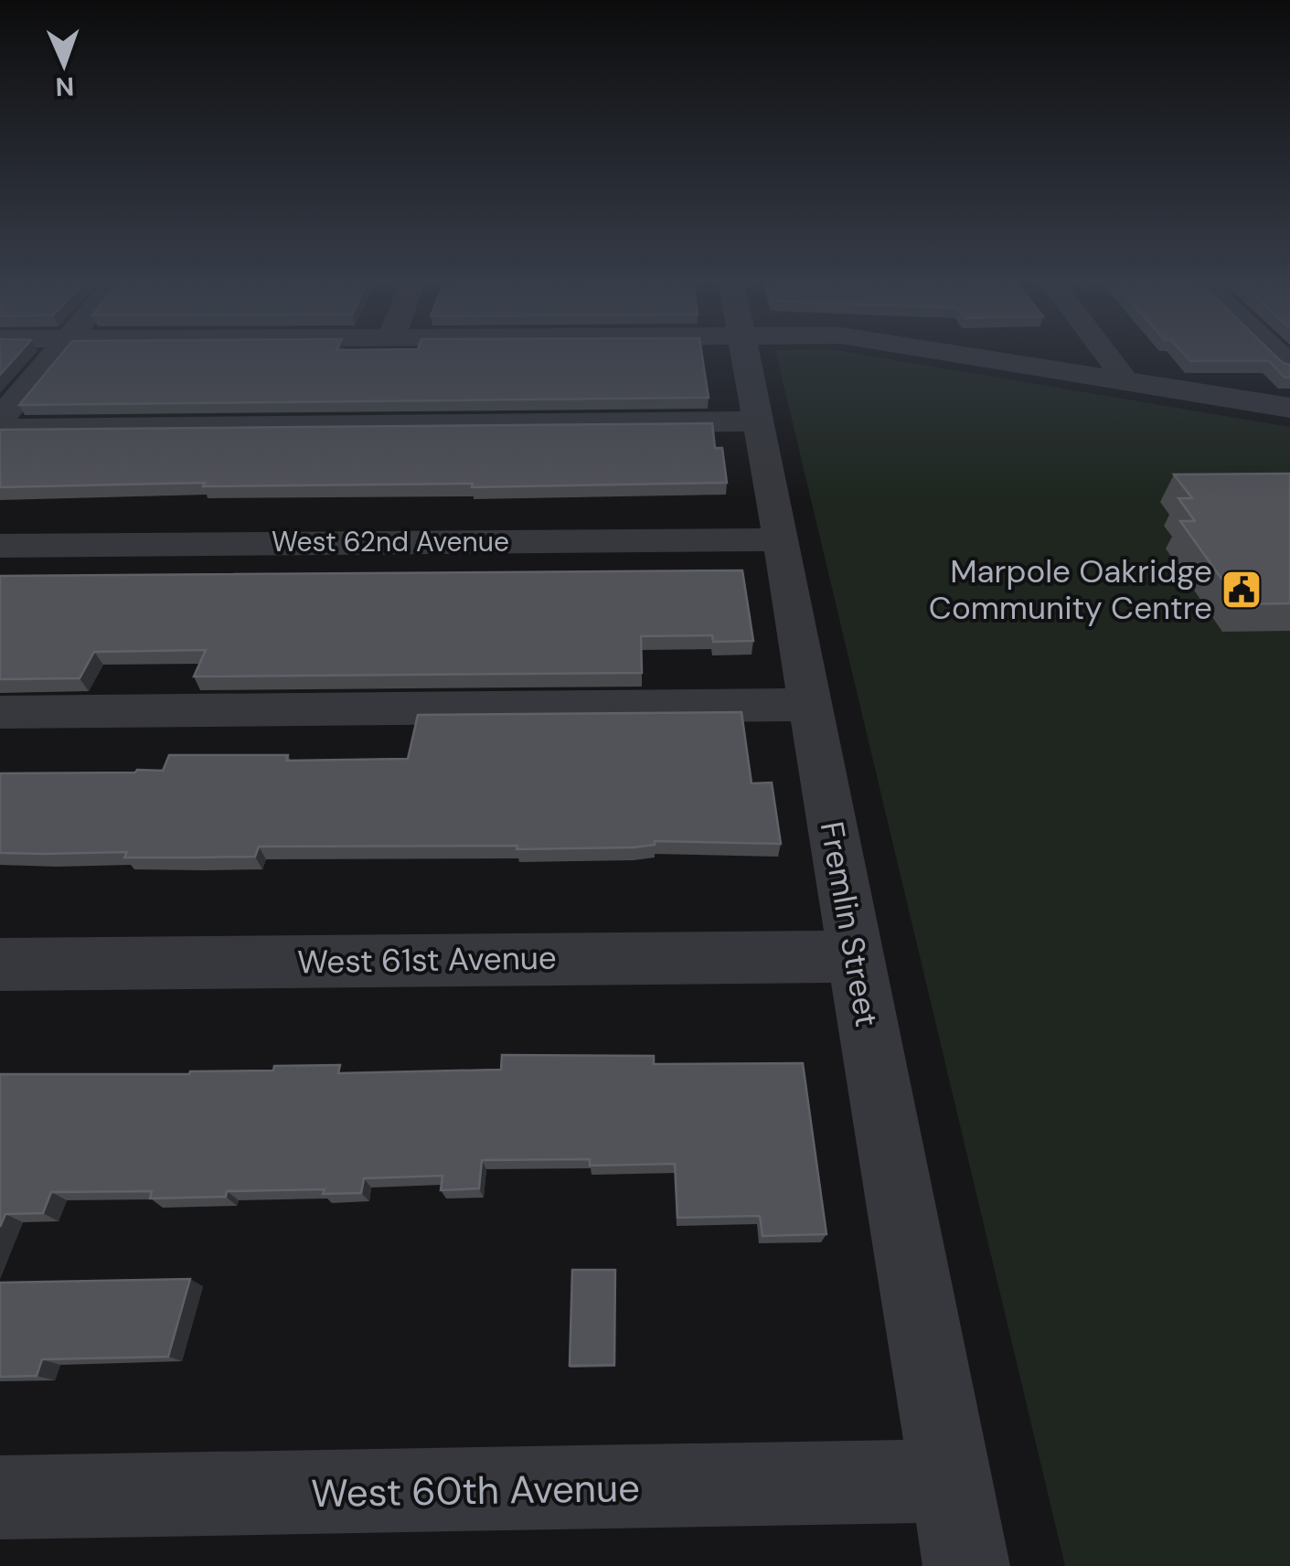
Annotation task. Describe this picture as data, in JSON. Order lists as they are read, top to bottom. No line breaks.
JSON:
{"streets":{"street":["West 62nd Avenue","Fremlin Street","West 61st Avenue","West 60th Avenue"]},"crossings":[["West 62nd Avenue","Fremlin Street"],["Fremlin Street","West 61st Avenue"],["Fremlin Street","West 60th Avenue"]],"places":{"public building":["Marpole Oakridge Community Centre"]},"north":"bottom"}
